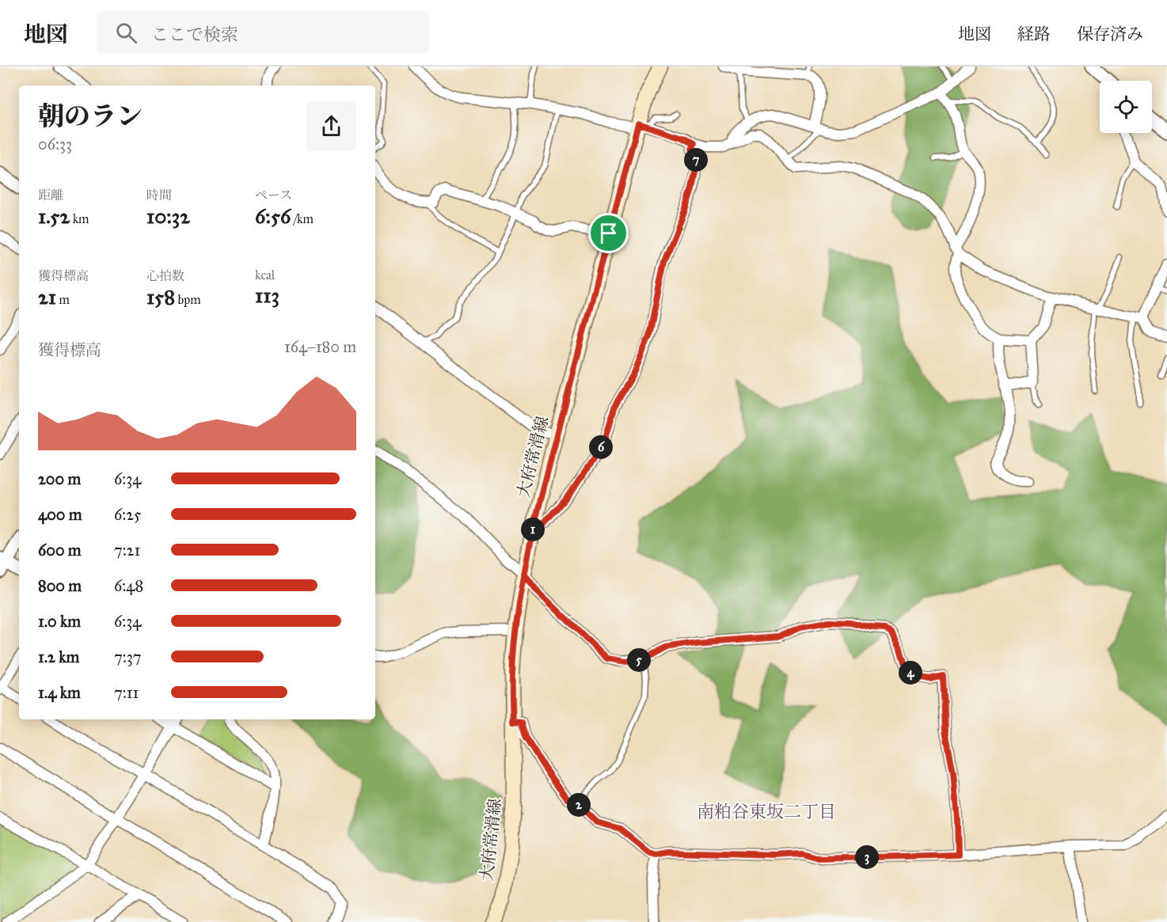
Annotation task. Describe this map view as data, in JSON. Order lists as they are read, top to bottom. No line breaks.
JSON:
{"streets":{"main road":["大府常滑線"]},"districts":["南粕谷東坂二丁目"],"page":{"header":"地図","search":"ここで検索","nav":["地図","経路","保存済み"],"heading":["朝のラン","06:33"],"pins":["7","6","1","5","4","2","3"],"stats":[["距離","1.52 km"],["時間","10:32"],["ペース","6:56 /km"],["獲得標高","21 m"],["心拍数","158 bpm"],["kcal","113"]],"chart":["獲得標高","164–180 m"],"list":[{"name":"200 m","note":"6:34"},{"name":"400 m","note":"6:25"},{"name":"600 m","note":"7:21"},{"name":"800 m","note":"6:48"},{"name":"1.0 km","note":"6:34"},{"name":"1.2 km","note":"7:37"},{"name":"1.4 km","note":"7:11"}]}}
